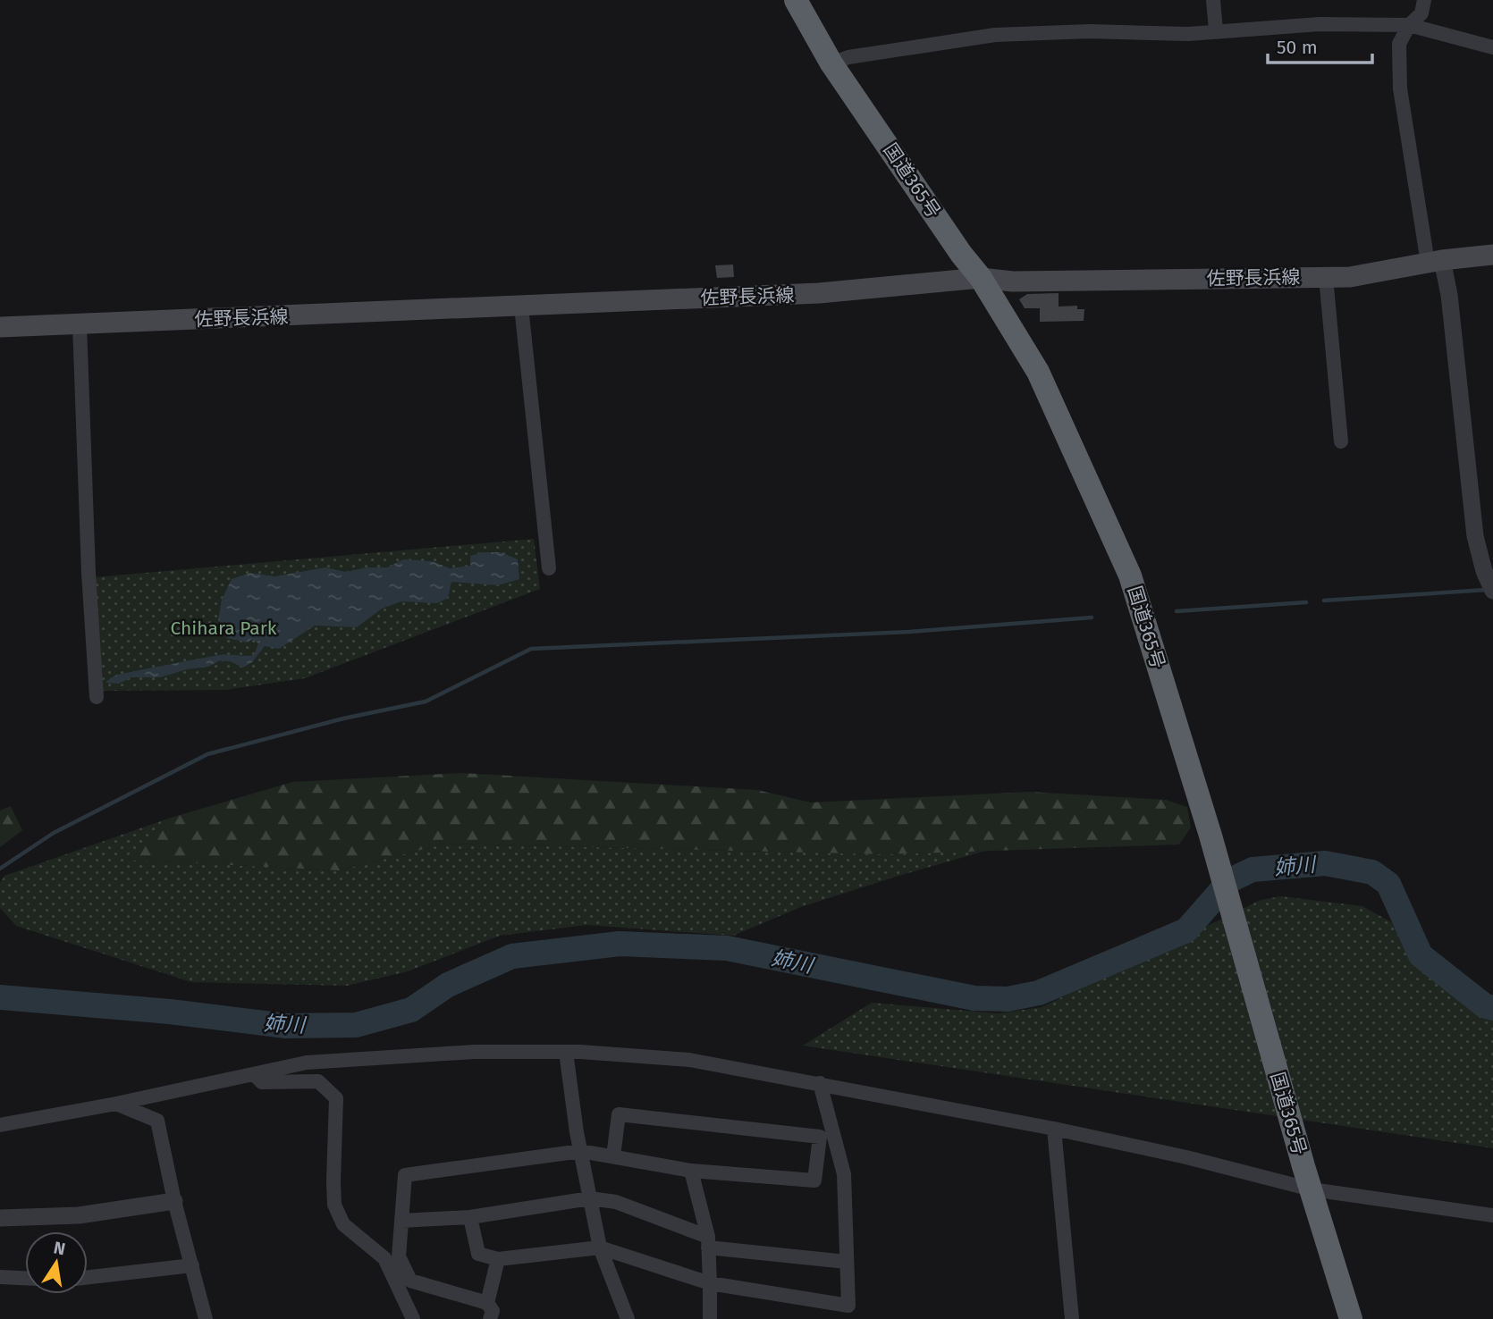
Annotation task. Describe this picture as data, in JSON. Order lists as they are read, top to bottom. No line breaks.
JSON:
{"streets":{"highway":["国道365号"],"main road":["佐野長浜線"]},"crossings":[["国道365号","佐野長浜線"]],"water":["姉川"],"parks":["Chihara Park"],"scale_bar":"50 m","north":"top"}
